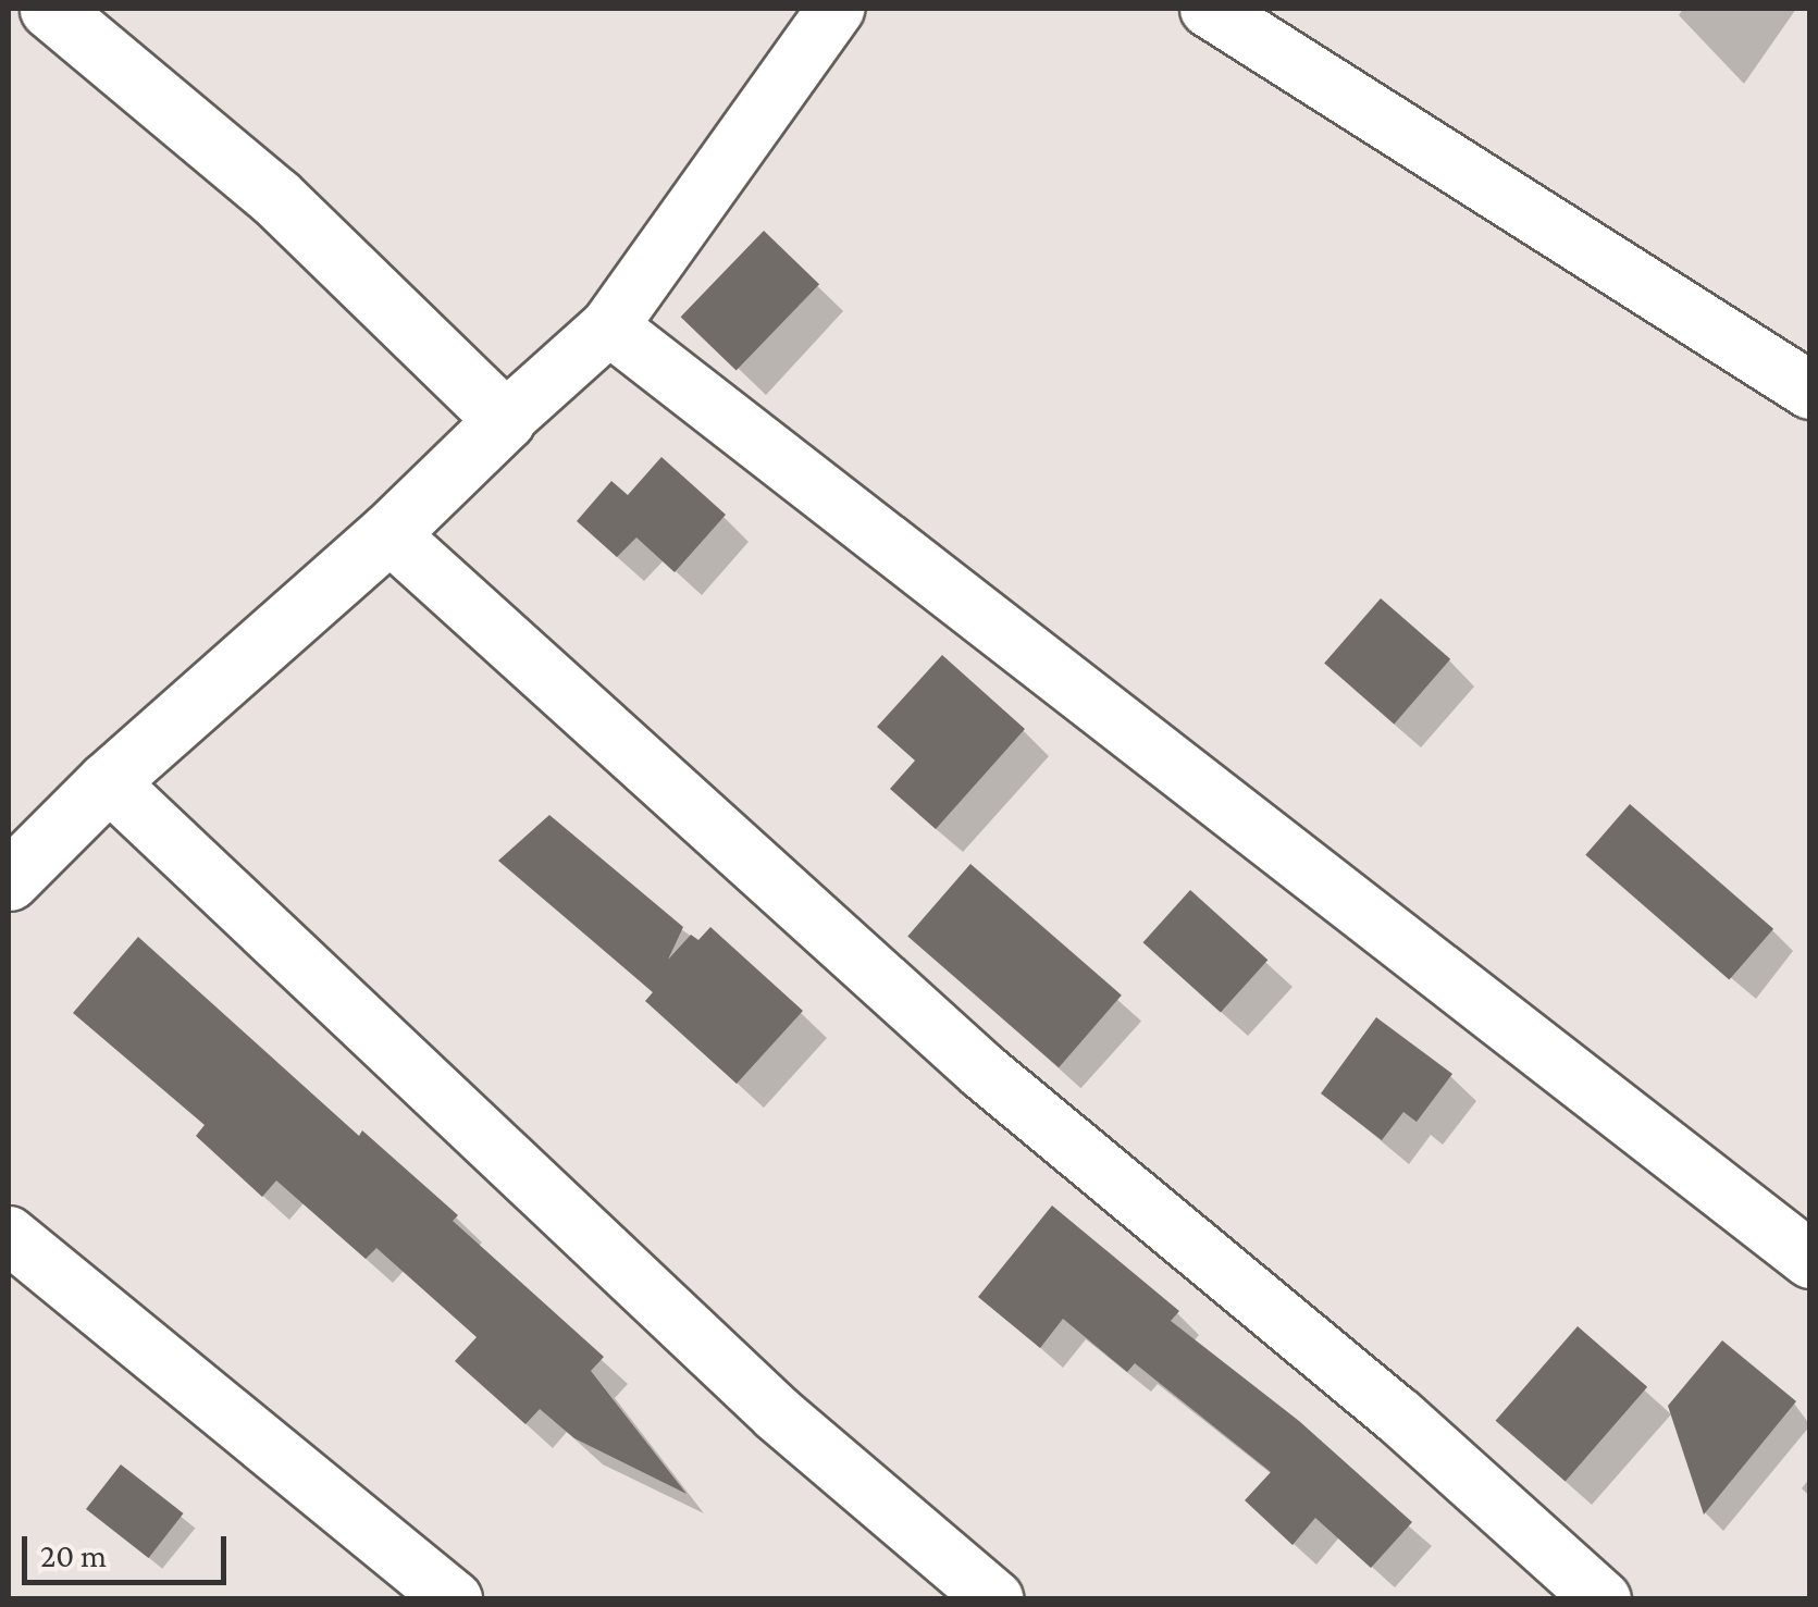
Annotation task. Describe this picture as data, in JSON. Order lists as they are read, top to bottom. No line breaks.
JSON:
{"scale_bar":"20 m"}
